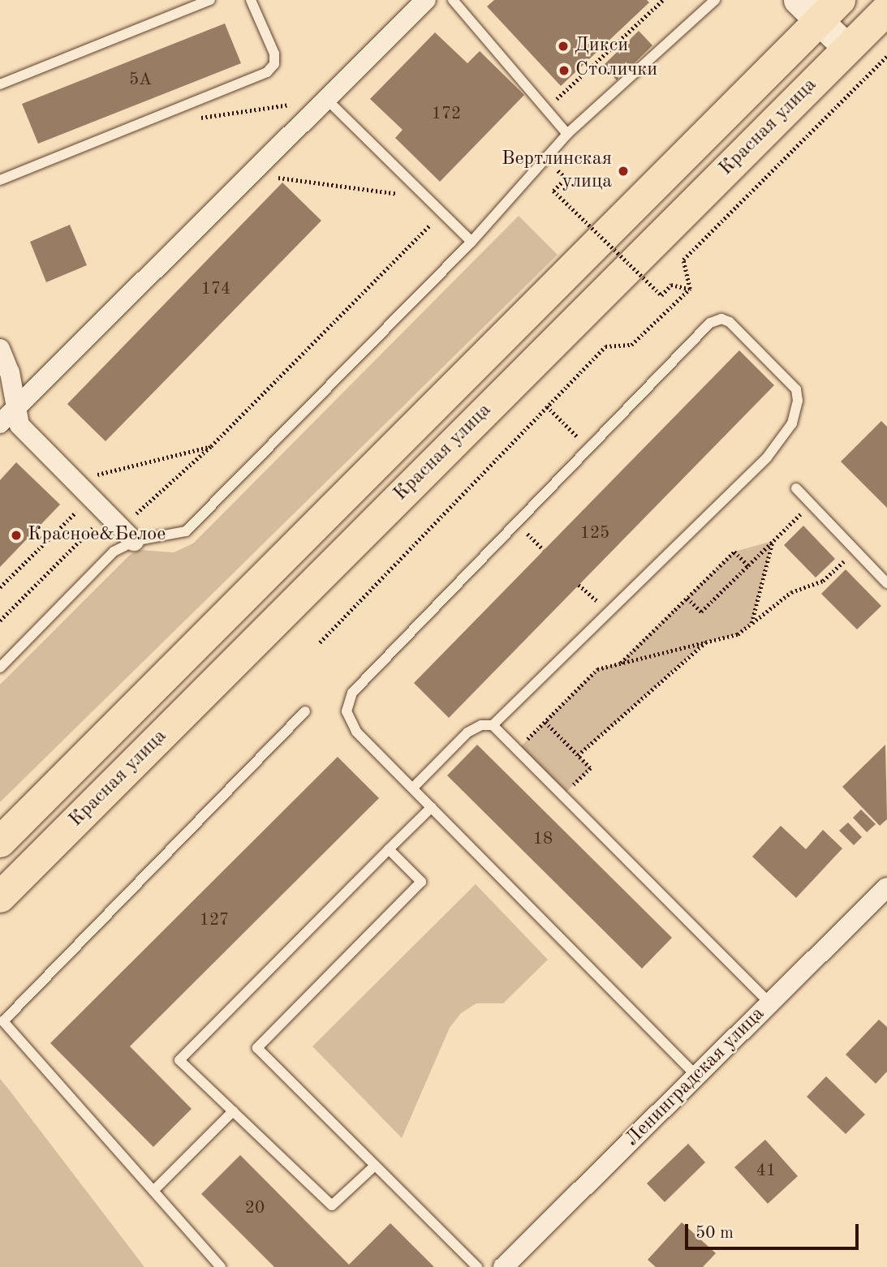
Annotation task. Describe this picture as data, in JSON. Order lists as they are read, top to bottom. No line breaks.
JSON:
{"streets":{"highway":["Красная улица"],"street":["Ленинградская улица"]},"places":["Дикси","Столички","Вертлинская улица","Красное&Белое"],"house_numbers":["5А","172","174","125","18","127","41","20"],"scale_bar":"50 m"}
